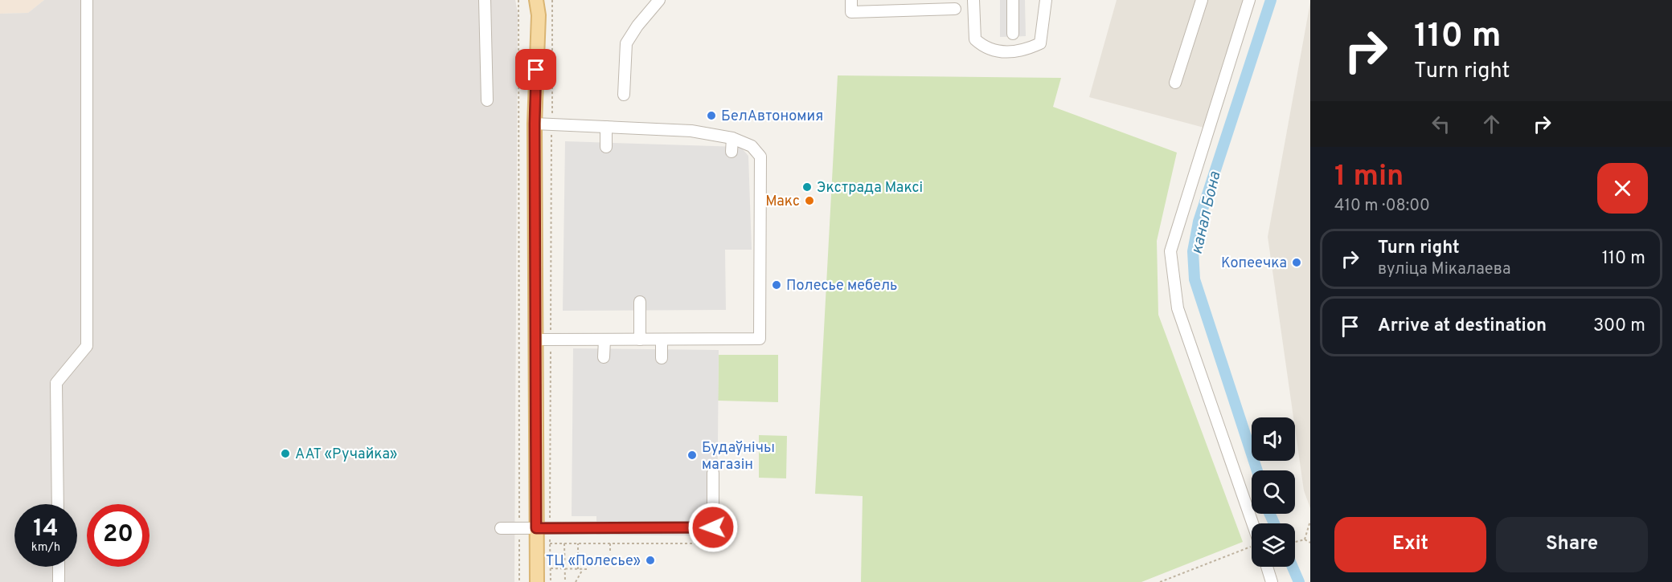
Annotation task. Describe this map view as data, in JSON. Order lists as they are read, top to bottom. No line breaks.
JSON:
{"water":["канал Бона"],"places":["БелАвтономия","Экстрада Максі","Макс","Копеечка","Полесье мебель","ААТ «Ручайка»","Будаўнічы магазін","ТЦ «Полесье»"],"page":{"turn":["110 m","Turn right"],"heading":["1 min","410 m · 08:00"],"list":[{"name":"Turn right","note":"вуліца Мікалаева","value":"110 m"},{"name":"Arrive at destination","value":"300 m"}],"speed":"14 km/h","limit":"20","buttons":["Exit","Share"]}}
